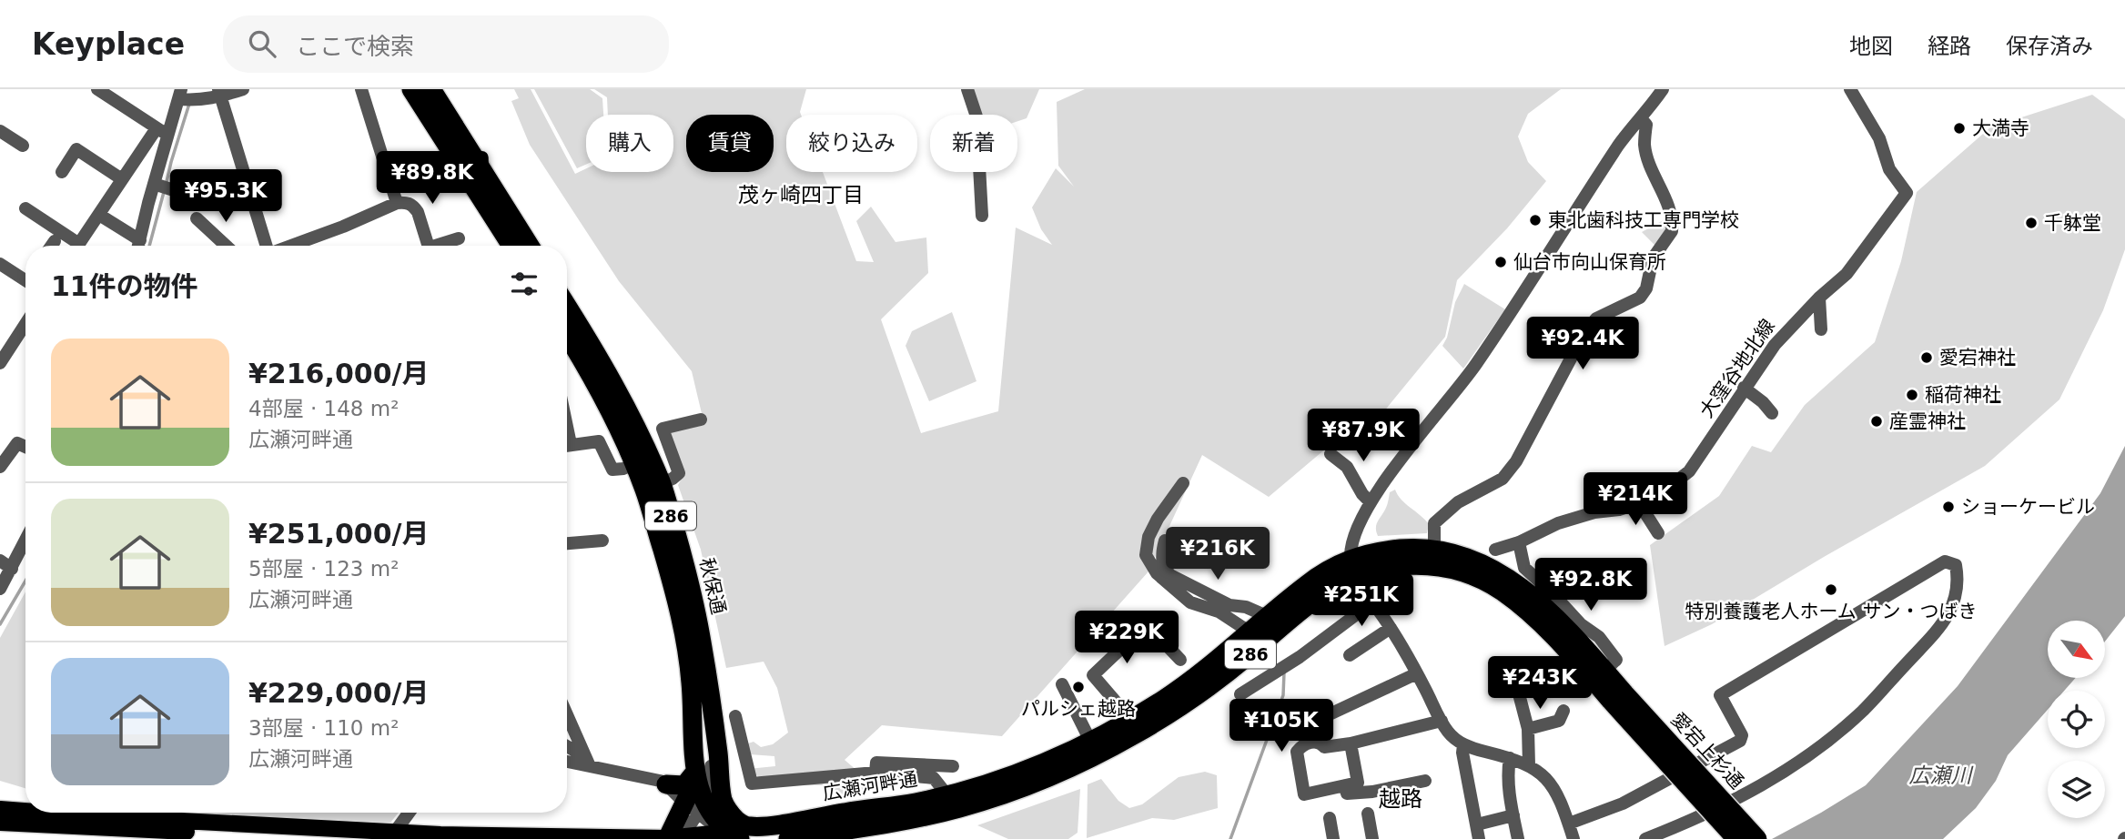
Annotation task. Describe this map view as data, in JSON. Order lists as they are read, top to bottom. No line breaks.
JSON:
{"streets":{"highway":["286","秋保通","愛宕上杉通","広瀬河畔通"],"street":["大窪谷地北線"]},"crossings":[["秋保通","広瀬河畔通"],["愛宕上杉通","広瀬河畔通"]],"districts":["茂ヶ崎四丁目","越路"],"water":["広瀬川"],"places":["大満寺","東北歯科技工専門学校","千躰堂","仙台市向山保育所","愛宕神社","稲荷神社","産霊神社","ショーケービル","特別養護老人ホーム サン・つばき","パルシェ越路"],"north":"bottom right","page":{"header":"Keyplace","search":"ここで検索","nav":["地図","経路","保存済み"],"chip":["購入","賃貸","絞り込み","新着"],"price":["¥89.8K","¥95.3K","¥92.4K","¥87.9K","¥214K","¥216K","¥92.8K","¥251K","¥229K","¥243K","¥105K"],"heading":"11件の物件","list":[{"name":"¥216,000/月","note":"4部屋 · 148 m² · 広瀬河畔通"},{"name":"¥251,000/月","note":"5部屋 · 123 m² · 広瀬河畔通"},{"name":"¥229,000/月","note":"3部屋 · 110 m² · 広瀬河畔通"}]}}
